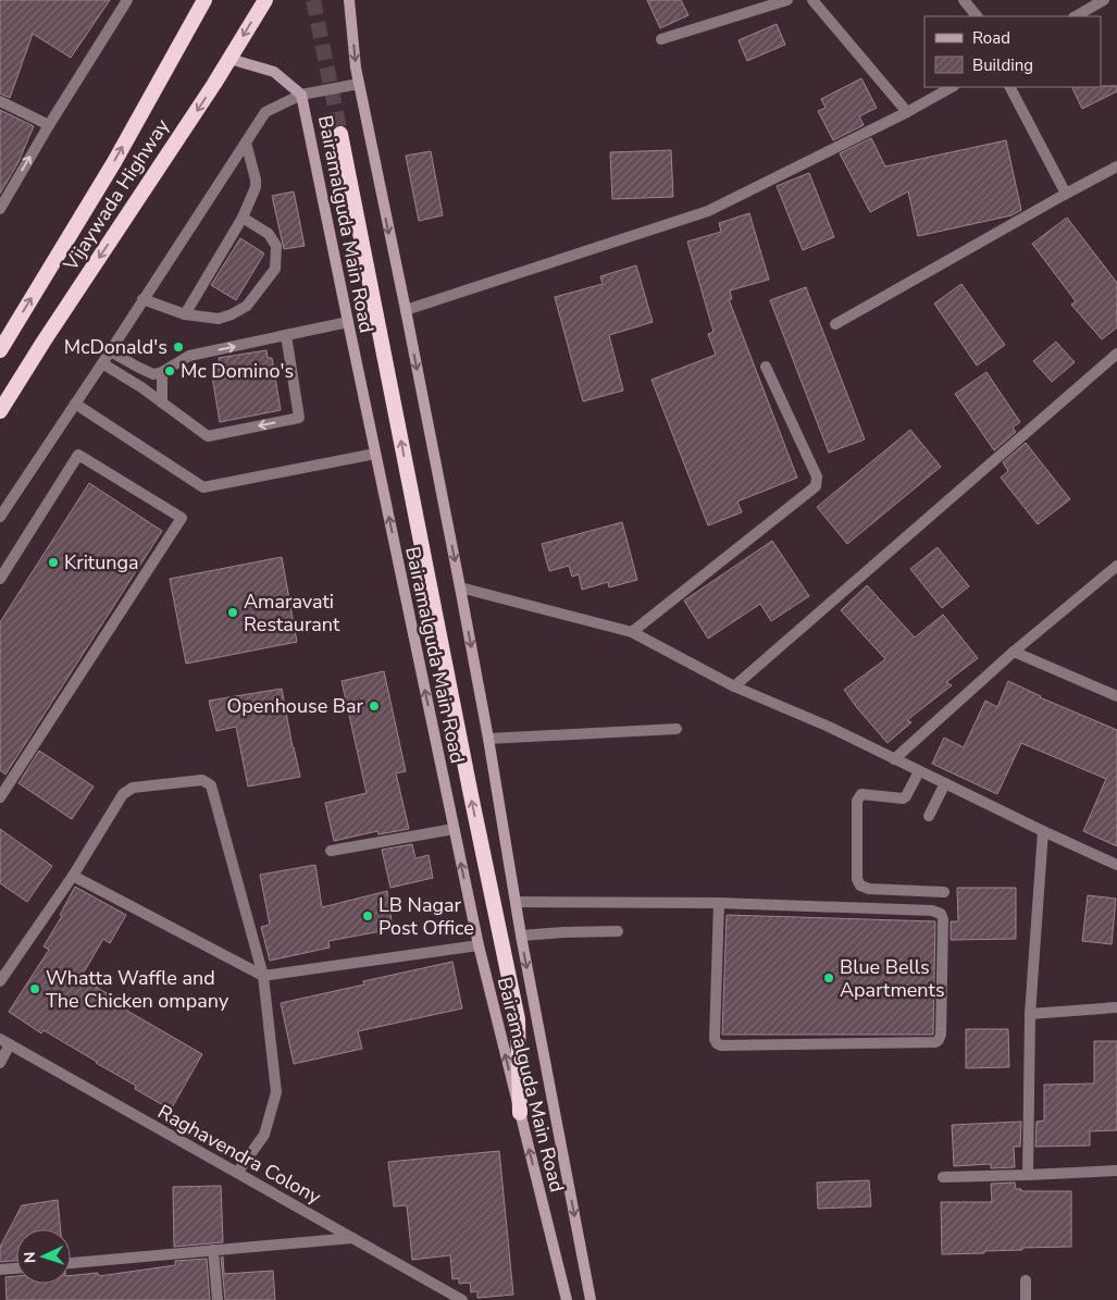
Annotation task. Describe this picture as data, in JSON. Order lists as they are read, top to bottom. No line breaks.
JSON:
{"streets":{"highway":["Vijaywada Highway"],"main road":["Bairamalguda Main Road"],"street":["Raghavendra Colony"]},"crossings":[["Vijaywada Highway","Bairamalguda Main Road"]],"places":["McDonald's","Mc Domino's","Kritunga","Amaravati Restaurant","Openhouse Bar","LB Nagar Post Office","Blue Bells Apartments","Whatta Waffle and The Chicken ompany"],"legend":["Road","Building"],"north":"left"}
